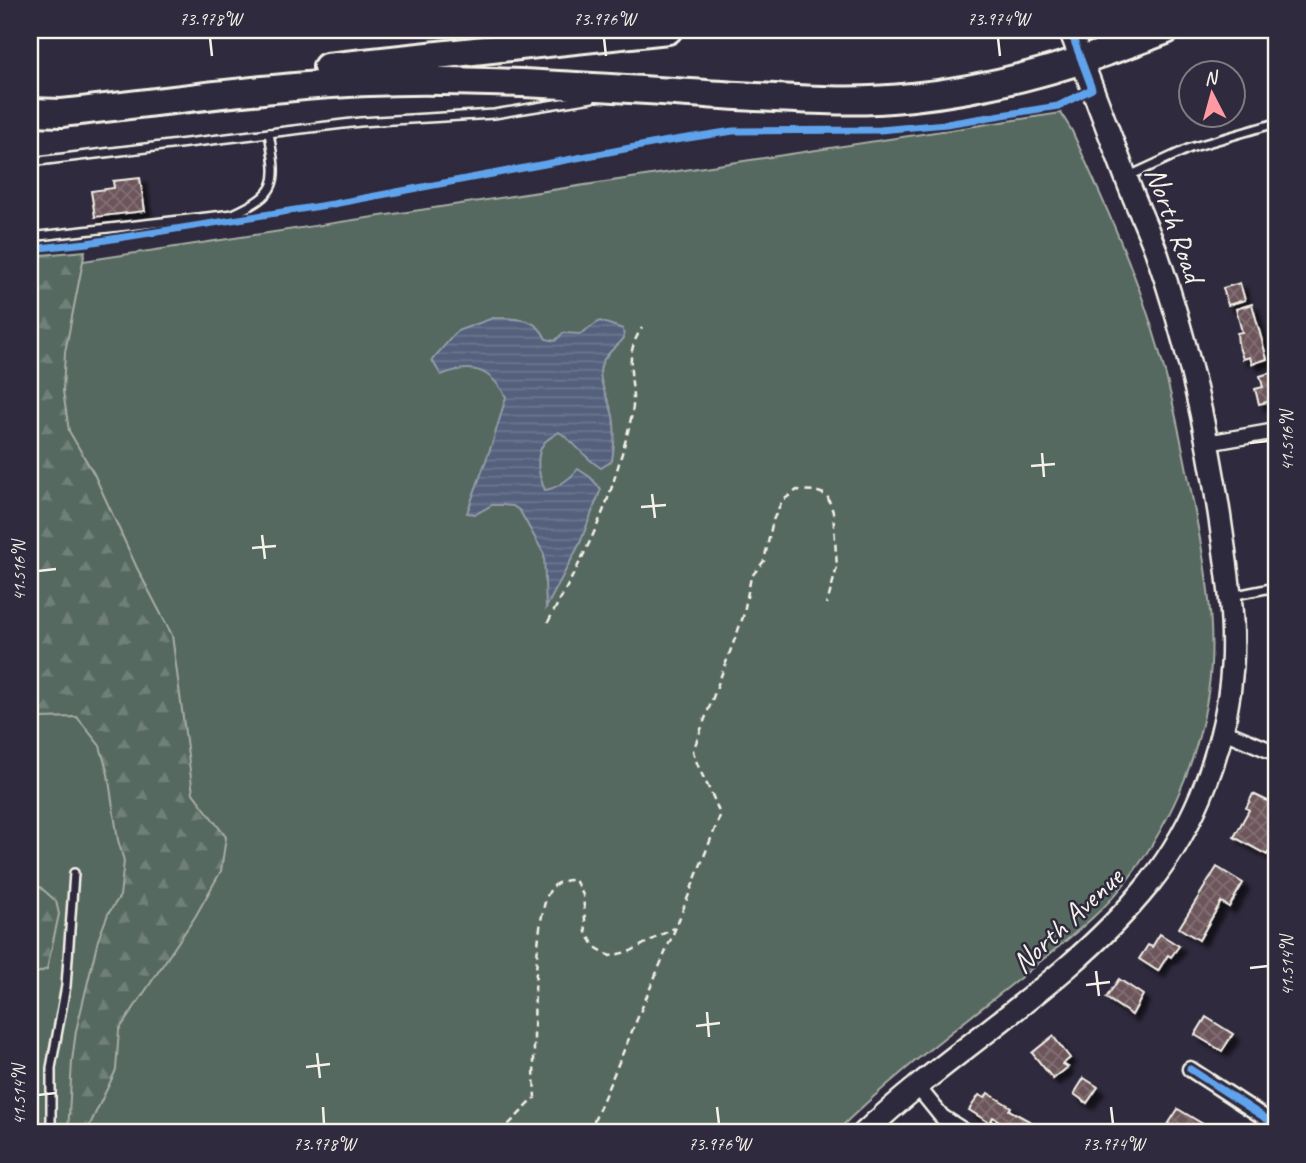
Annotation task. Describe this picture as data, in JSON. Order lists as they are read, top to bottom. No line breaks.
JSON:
{"streets":{"main road":["North Road","North Avenue"]},"crossings":[["North Road","North Avenue"]],"north":"top","coordinates":["73.978°W","73.976°W","73.974°W","41.516°N","41.514°N"]}
